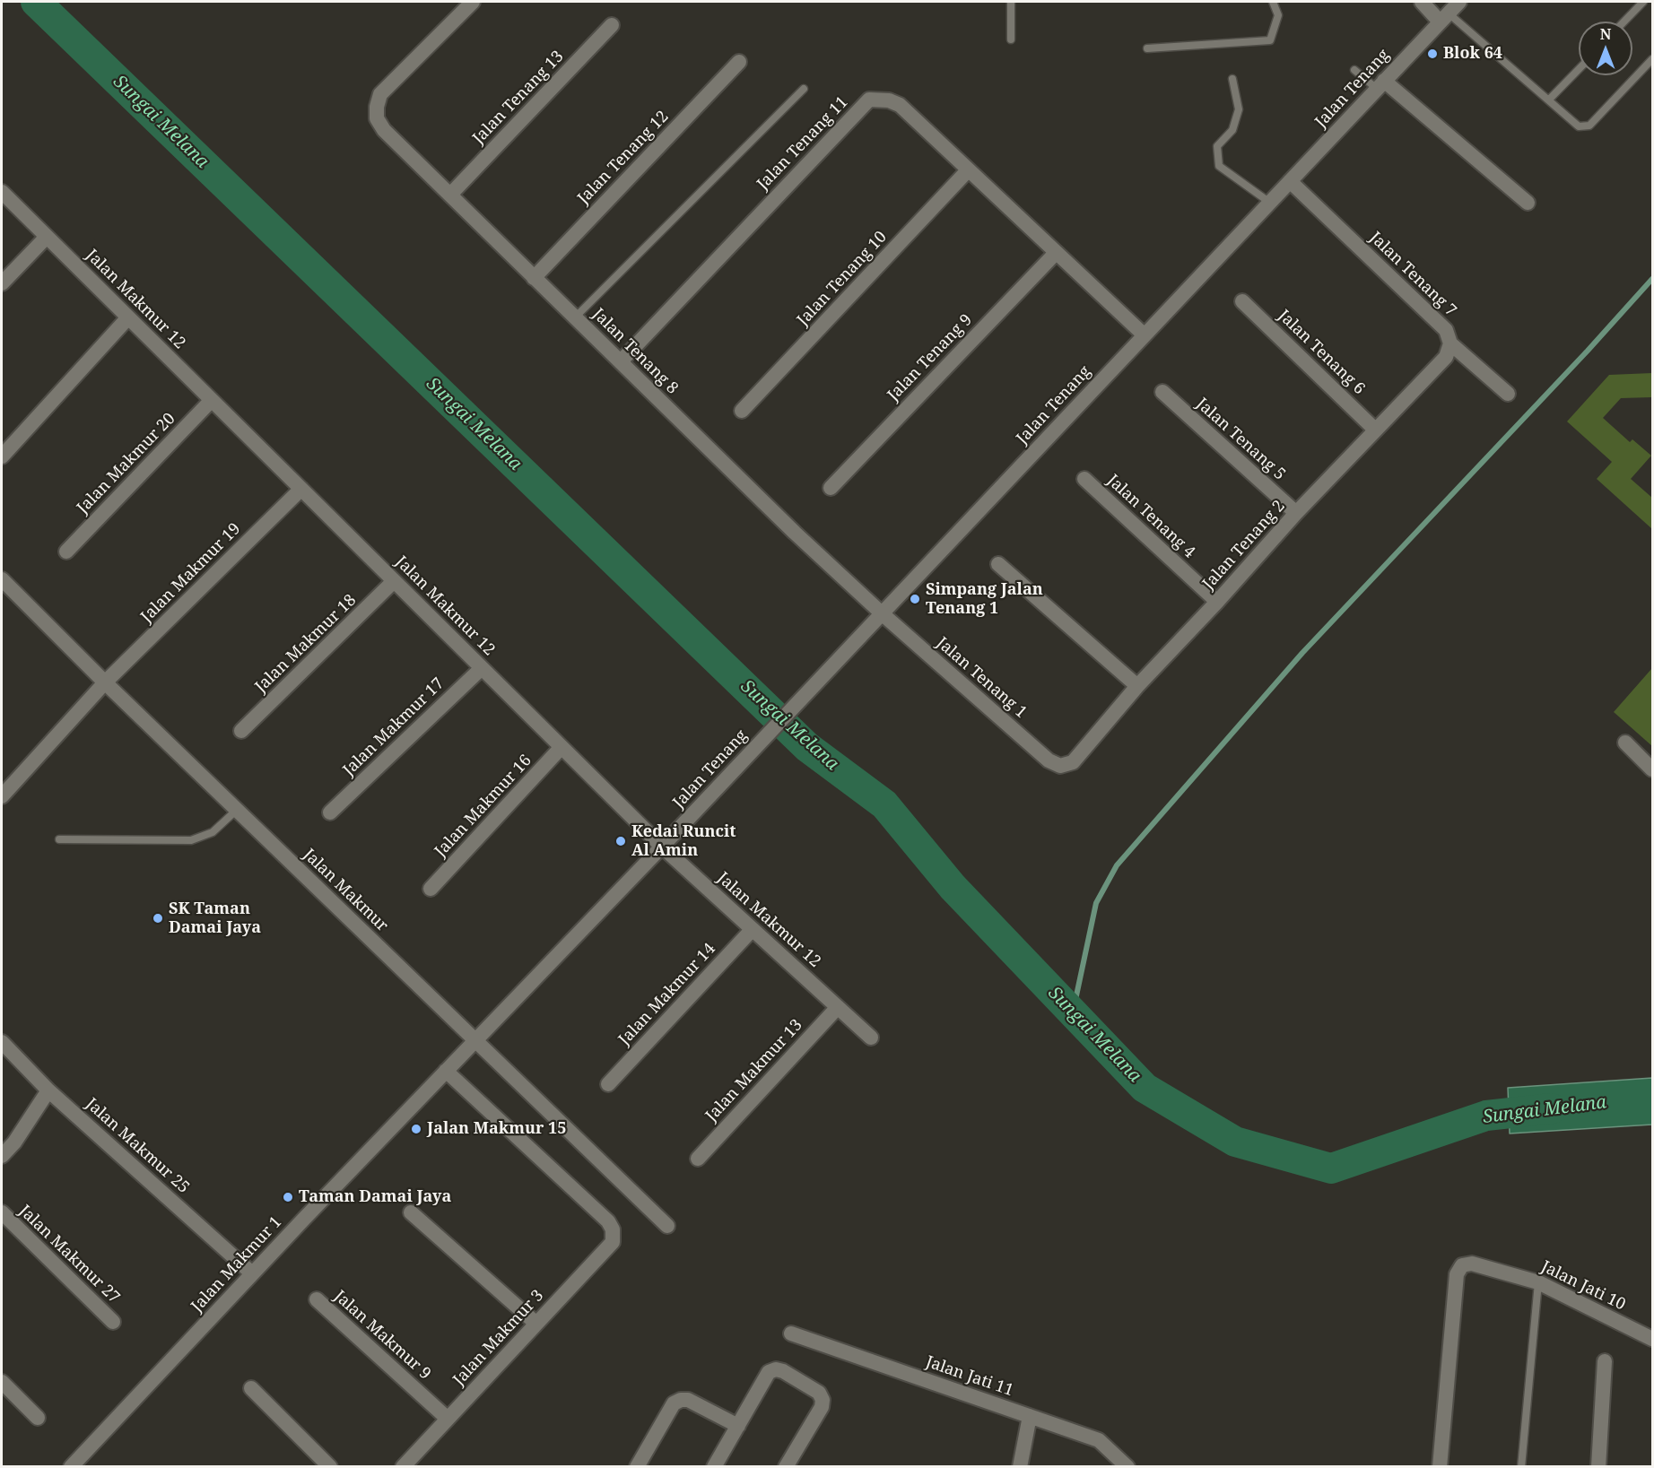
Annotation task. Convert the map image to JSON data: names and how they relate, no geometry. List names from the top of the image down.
{
  "streets": {
    "street": [
      "Jalan Tenang",
      "Jalan Tenang 13",
      "Jalan Tenang 11",
      "Jalan Tenang 12",
      "Jalan Tenang 7",
      "Jalan Tenang 10",
      "Jalan Makmur 12",
      "Jalan Tenang 8",
      "Jalan Tenang 6",
      "Jalan Tenang 9",
      "Jalan Tenang 5",
      "Jalan Makmur 20",
      "Jalan Tenang 4",
      "Jalan Tenang 2",
      "Jalan Makmur 19",
      "Jalan Makmur 18",
      "Jalan Tenang 1",
      "Jalan Makmur 17",
      "Jalan Makmur 16",
      "Jalan Makmur",
      "Jalan Makmur 14",
      "Jalan Makmur 13",
      "Jalan Makmur 25",
      "Jalan Makmur 27",
      "Jalan Makmur 1",
      "Jalan Jati 10",
      "Jalan Makmur 9",
      "Jalan Makmur 3",
      "Jalan Jati 11"
    ]
  },
  "crossings": [
    ["Jalan Tenang", "Jalan Tenang 11"],
    ["Jalan Tenang", "Jalan Tenang 7"],
    ["Jalan Tenang", "Jalan Makmur 12"],
    ["Jalan Tenang", "Jalan Tenang 8"],
    ["Jalan Tenang", "Jalan Tenang 1"],
    ["Jalan Tenang 13", "Jalan Tenang 8"],
    ["Jalan Tenang 11", "Jalan Tenang 10"],
    ["Jalan Tenang 11", "Jalan Tenang 8"],
    ["Jalan Tenang 11", "Jalan Tenang 9"],
    ["Jalan Tenang 12", "Jalan Tenang 8"],
    ["Jalan Tenang 7", "Jalan Tenang 2"],
    ["Jalan Makmur 12", "Jalan Makmur 20"],
    ["Jalan Makmur 12", "Jalan Makmur 19"],
    ["Jalan Makmur 12", "Jalan Makmur 18"],
    ["Jalan Makmur 12", "Jalan Makmur 17"],
    ["Jalan Makmur 12", "Jalan Makmur 16"],
    ["Jalan Makmur 12", "Jalan Makmur 14"],
    ["Jalan Makmur 12", "Jalan Makmur 13"],
    ["Jalan Tenang 8", "Jalan Tenang 1"],
    ["Jalan Tenang 6", "Jalan Tenang 2"],
    ["Jalan Tenang 5", "Jalan Tenang 2"],
    ["Jalan Tenang 4", "Jalan Tenang 2"],
    ["Jalan Tenang 2", "Jalan Tenang 1"],
    ["Jalan Makmur 19", "Jalan Makmur"],
    ["Jalan Makmur", "Jalan Makmur 1"],
    ["Jalan Makmur 25", "Jalan Makmur 1"],
    ["Jalan Makmur 1", "Jalan Makmur 3"],
    ["Jalan Makmur 9", "Jalan Makmur 3"]
  ],
  "water": ["Sungai Melana"],
  "places": [
    "Blok 64",
    "Simpang Jalan Tenang 1",
    "Kedai Runcit Al Amin",
    "SK Taman Damai Jaya",
    "Jalan Makmur 15",
    "Taman Damai Jaya"
  ],
  "north": "top"
}
